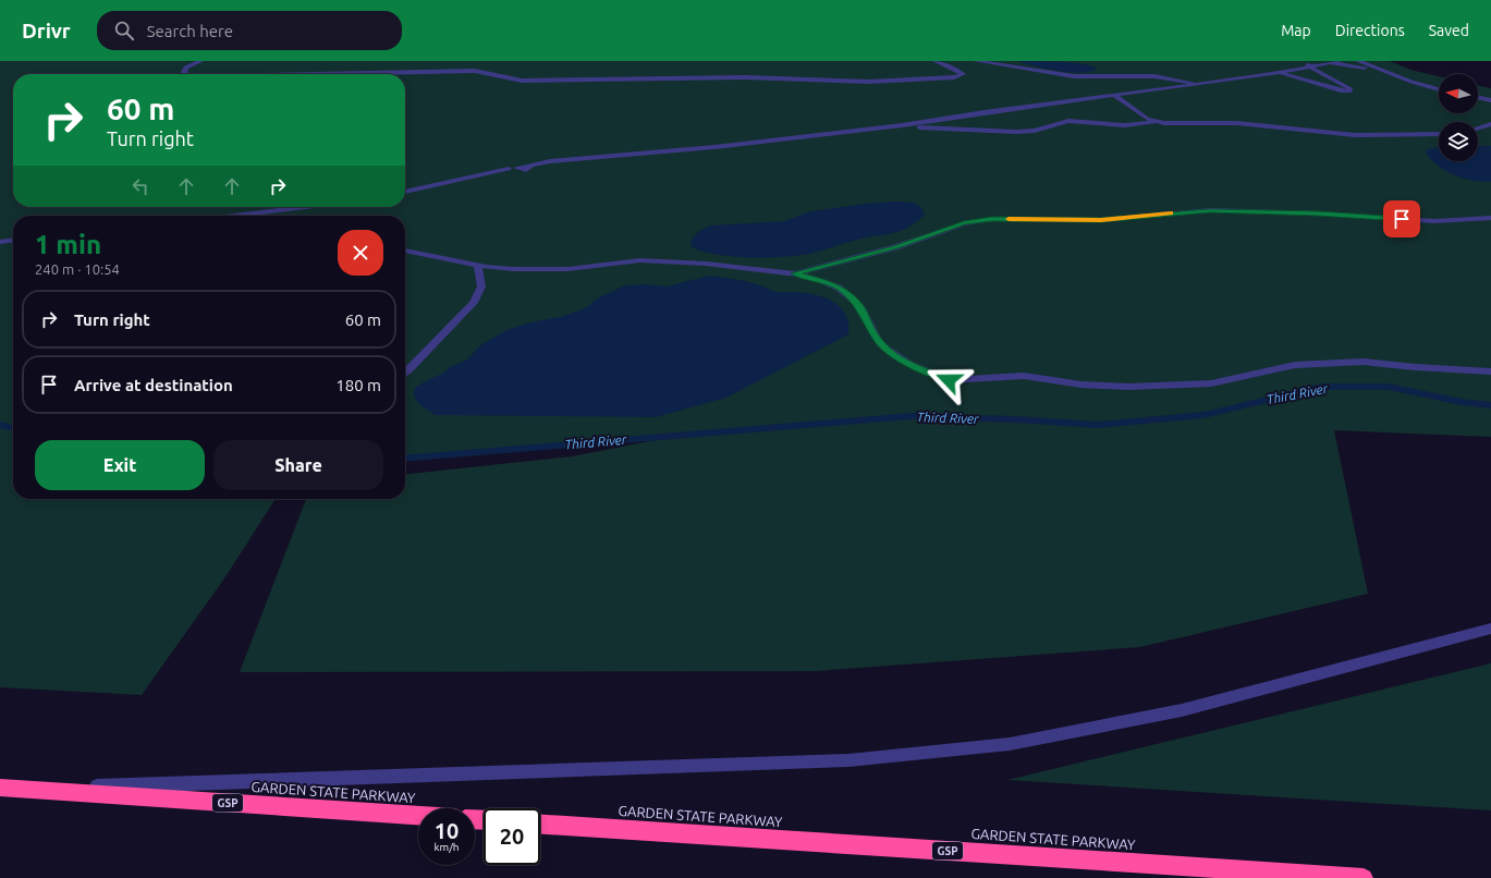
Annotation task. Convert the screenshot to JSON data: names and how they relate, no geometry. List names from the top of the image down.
{
  "streets": {
    "highway": ["GARDEN STATE PARKWAY", "GSP"]
  },
  "water": ["Third River"],
  "north": "left",
  "page": {
    "header": "Drivr",
    "search": "Search here",
    "nav": ["Map", "Directions", "Saved"],
    "turn": ["60 m", "Turn right"],
    "heading": ["1 min", "240 m · 10:54"],
    "list": [
      {
        "name": "Turn right",
        "value": "60 m"
      },
      {
        "name": "Arrive at destination",
        "value": "180 m"
      }
    ],
    "buttons": ["Exit", "Share"],
    "speed": "10 km/h",
    "limit": "20"
  }
}
